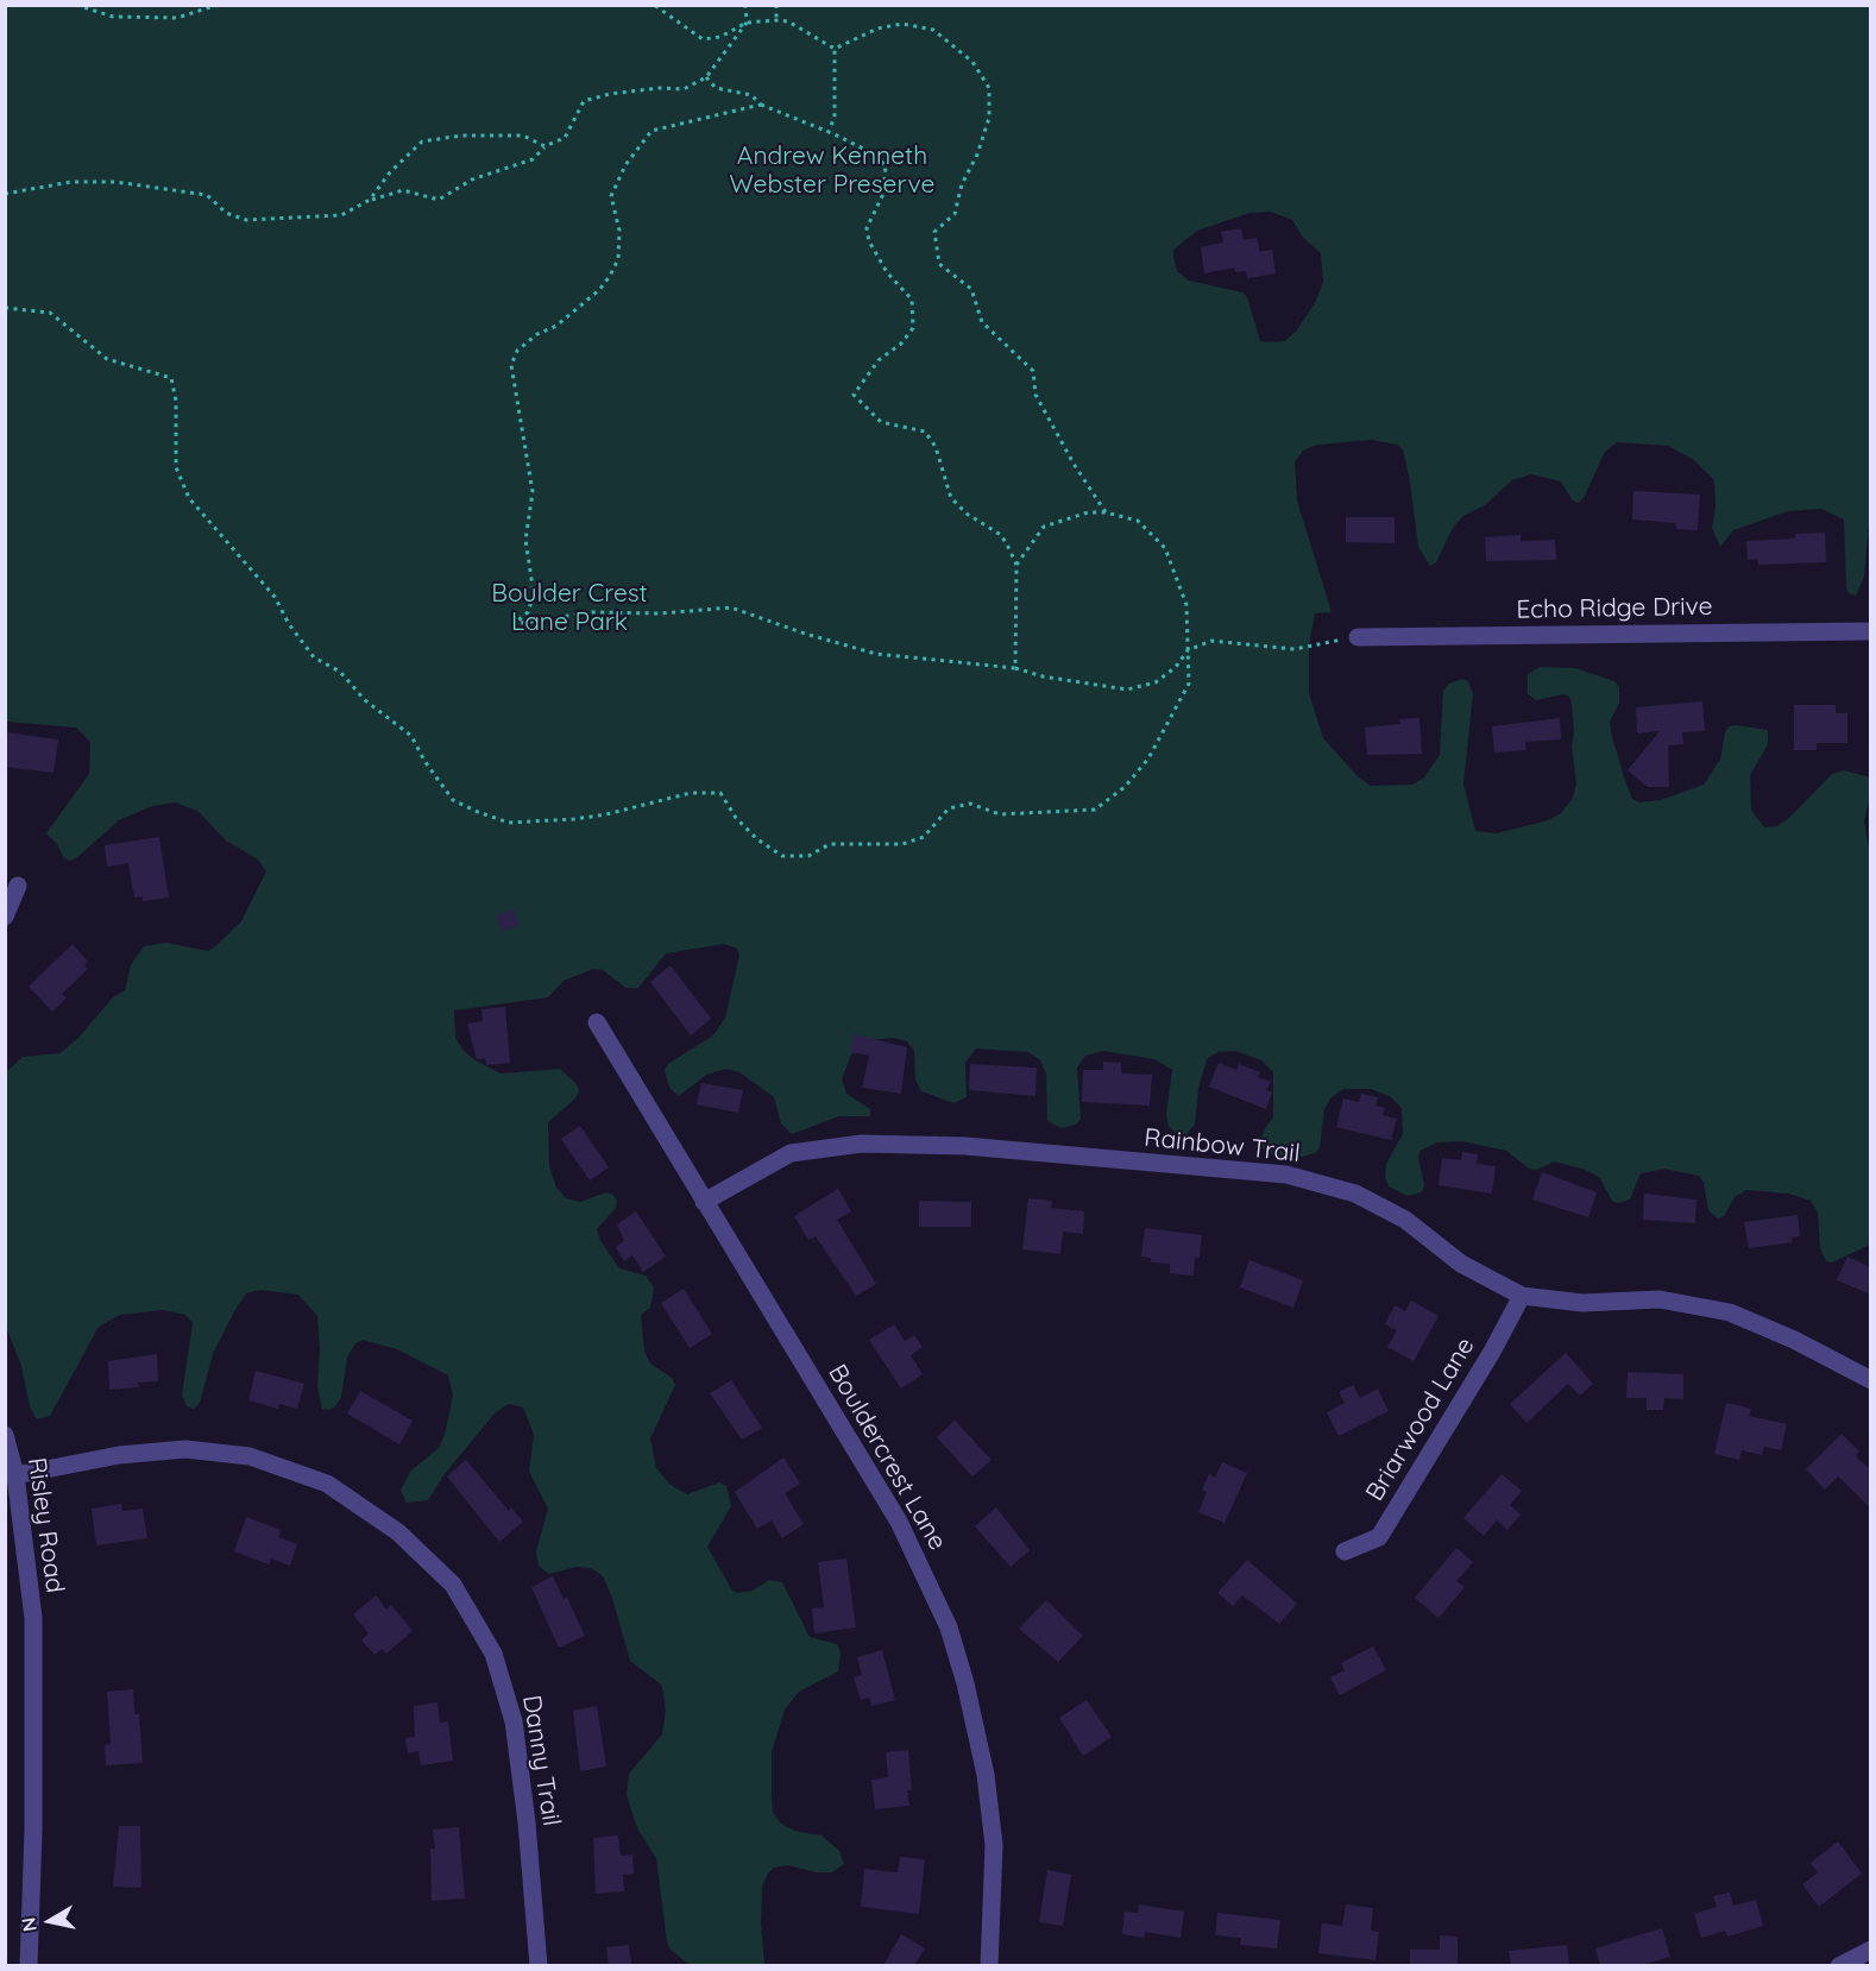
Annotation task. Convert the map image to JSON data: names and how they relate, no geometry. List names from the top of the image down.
{
  "streets": {
    "street": [
      "Echo Ridge Drive",
      "Rainbow Trail",
      "Briarwood Lane",
      "Bouldercrest Lane",
      "Risley Road",
      "Danny Trail"
    ]
  },
  "crossings": [
    ["Rainbow Trail", "Briarwood Lane"],
    ["Rainbow Trail", "Bouldercrest Lane"],
    ["Risley Road", "Danny Trail"]
  ],
  "parks": ["Andrew Kenneth Webster Preserve", "Boulder Crest Lane Park"],
  "north": "left"
}
